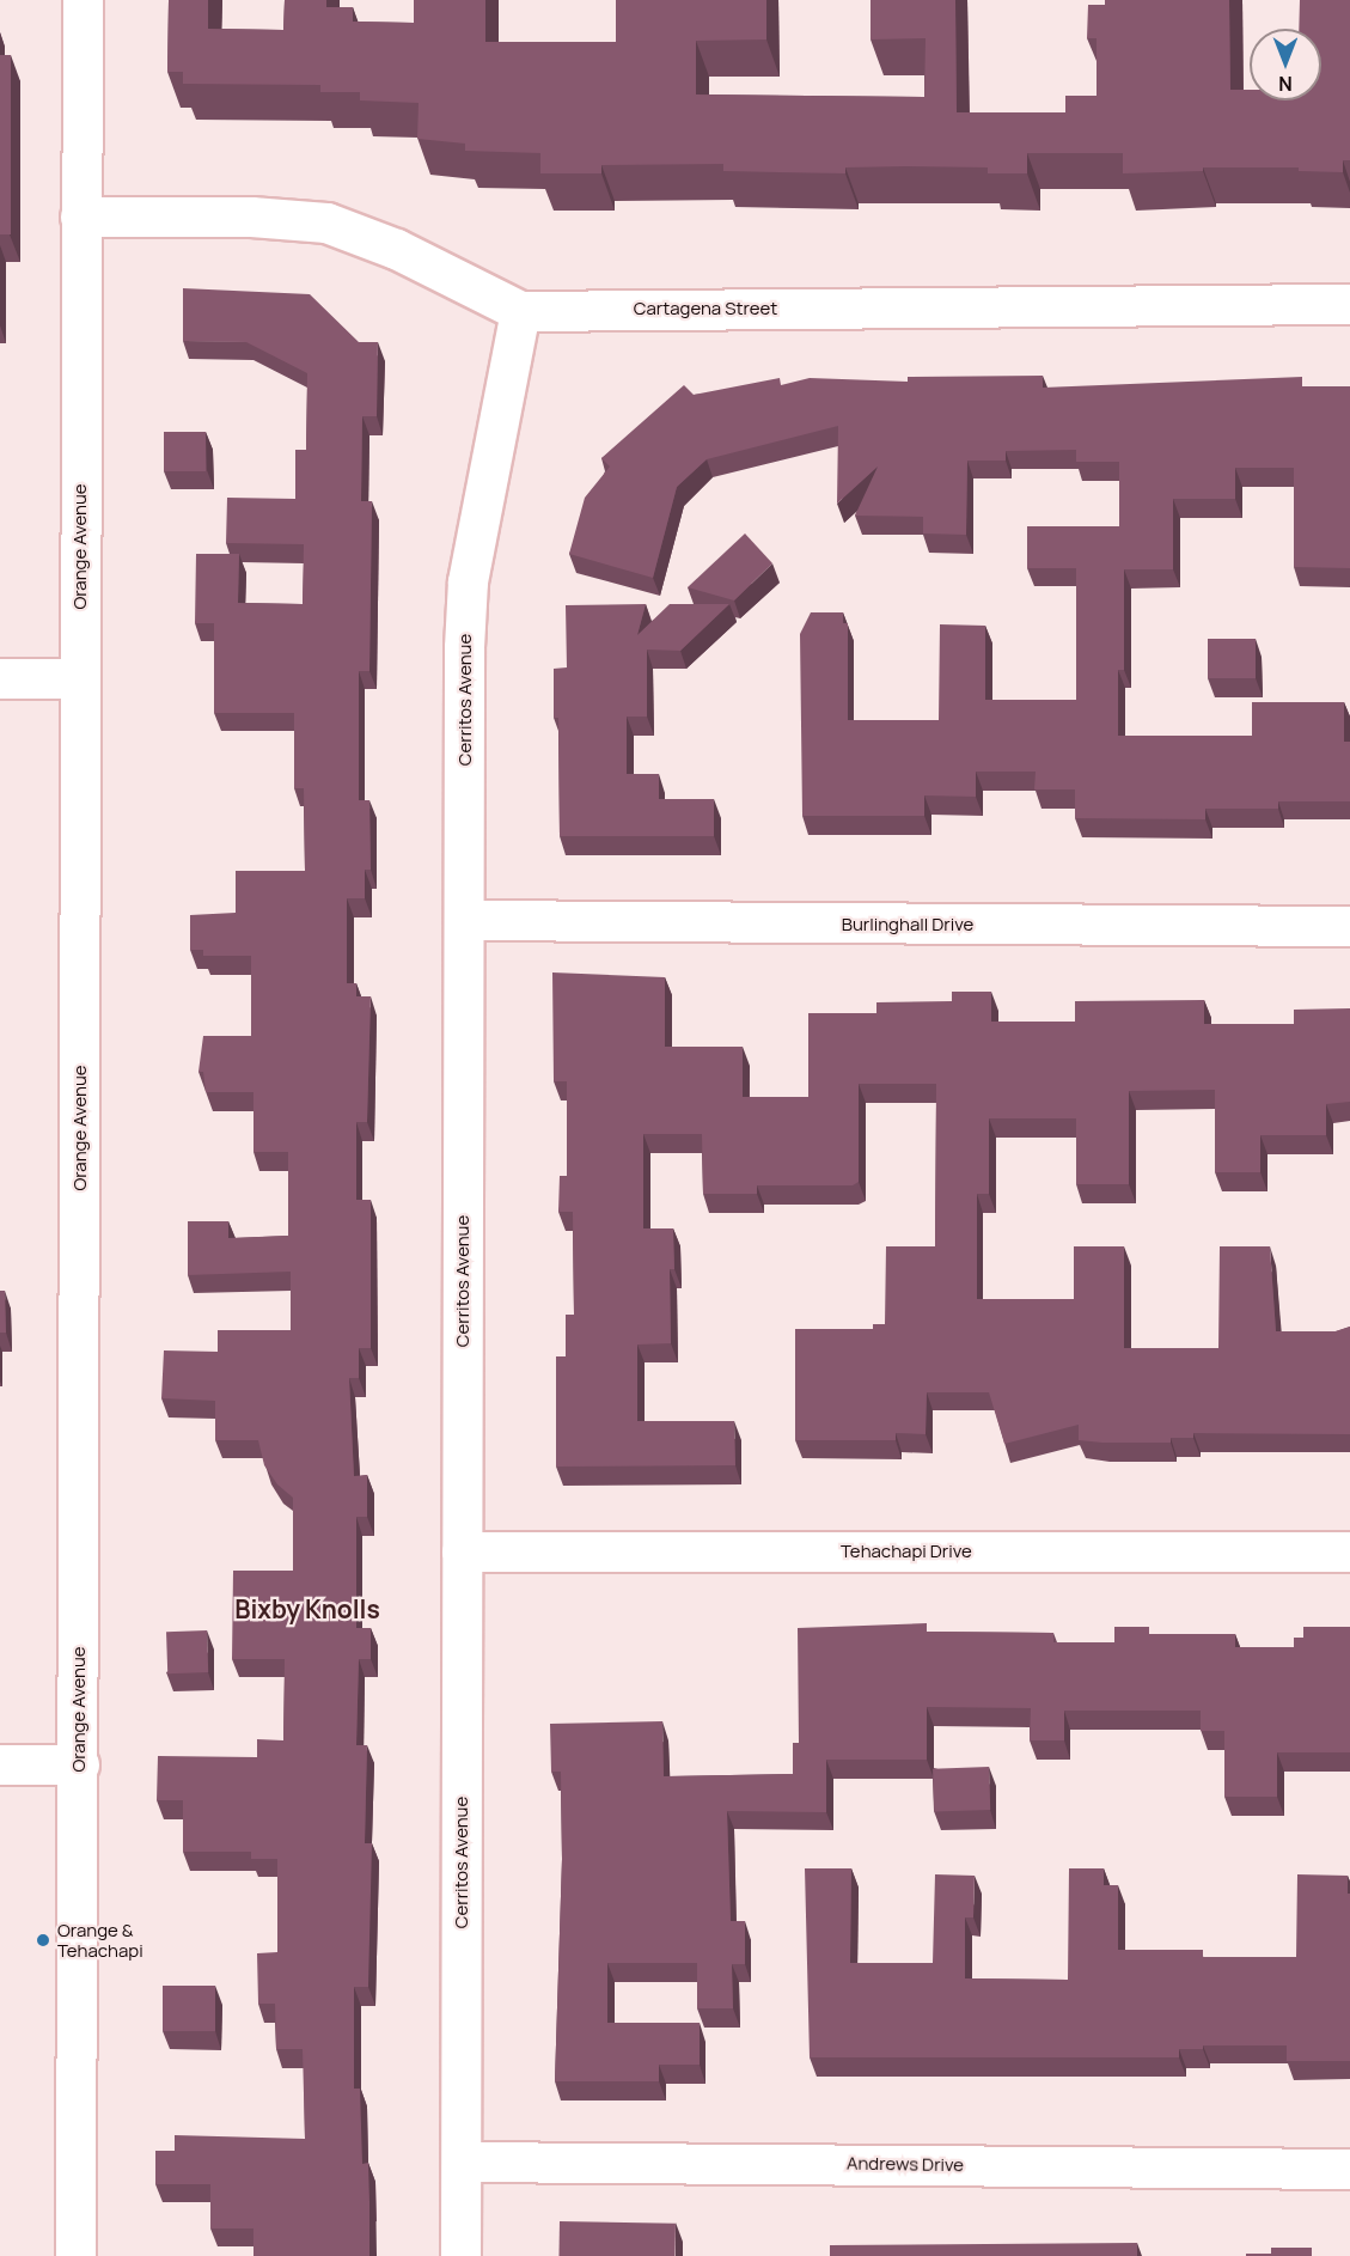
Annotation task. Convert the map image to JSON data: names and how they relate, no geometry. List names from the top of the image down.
{
  "streets": {
    "street": [
      "Cartagena Street",
      "Orange Avenue",
      "Cerritos Avenue",
      "Burlinghall Drive",
      "Tehachapi Drive",
      "Andrews Drive"
    ]
  },
  "crossings": [
    ["Cartagena Street", "Orange Avenue"],
    ["Cartagena Street", "Cerritos Avenue"],
    ["Cerritos Avenue", "Burlinghall Drive"],
    ["Cerritos Avenue", "Tehachapi Drive"],
    ["Cerritos Avenue", "Andrews Drive"]
  ],
  "districts": ["Bixby Knolls"],
  "places": ["Orange & Tehachapi"],
  "north": "bottom"
}
